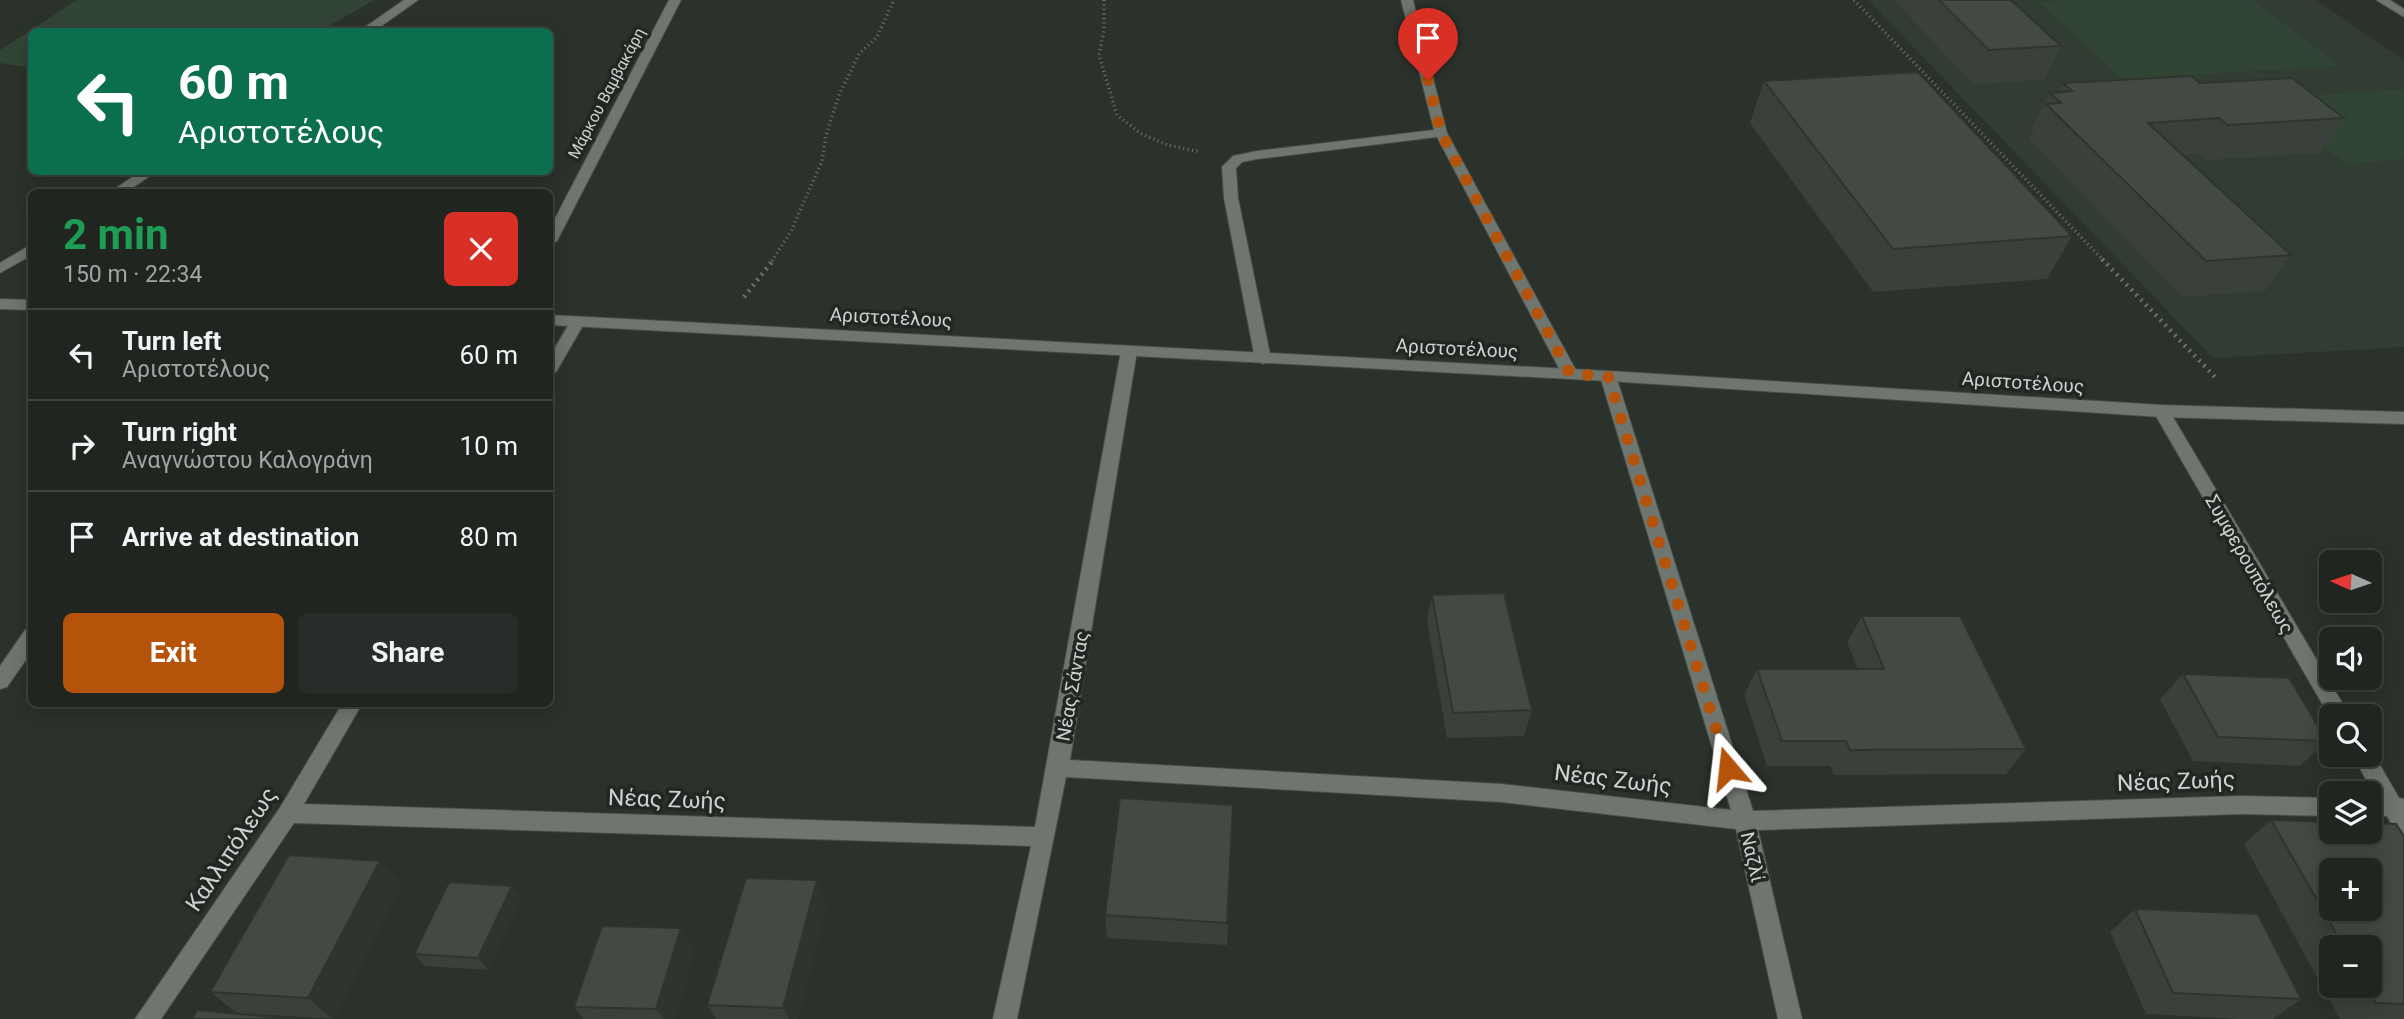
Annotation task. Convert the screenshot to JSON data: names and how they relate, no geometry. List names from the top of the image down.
{
  "streets": {
    "street": [
      "Μάρκου Βαμβακάρη",
      "Αριστοτέλους",
      "Συμφερουπόλεως",
      "Νέας Σάντας",
      "Νέας Ζωής",
      "Καλλιπόλεως",
      "Ναζλί"
    ]
  },
  "crossings": [
    ["Αριστοτέλους", "Συμφερουπόλεως"],
    ["Αριστοτέλους", "Νέας Σάντας"],
    ["Αριστοτέλους", "Ναζλί"],
    ["Νέας Σάντας", "Νέας Ζωής"],
    ["Νέας Ζωής", "Καλλιπόλεως"],
    ["Νέας Ζωής", "Ναζλί"]
  ],
  "north": "left",
  "page": {
    "turn": ["60 m", "Αριστοτέλους"],
    "heading": ["2 min", "150 m · 22:34"],
    "list": [
      {
        "name": "Turn left",
        "note": "Αριστοτέλους",
        "value": "60 m"
      },
      {
        "name": "Turn right",
        "note": "Αναγνώστου Καλογράνη",
        "value": "10 m"
      },
      {
        "name": "Arrive at destination",
        "value": "80 m"
      }
    ],
    "map_buttons": ["+", "−"],
    "buttons": ["Exit", "Share"]
  }
}
